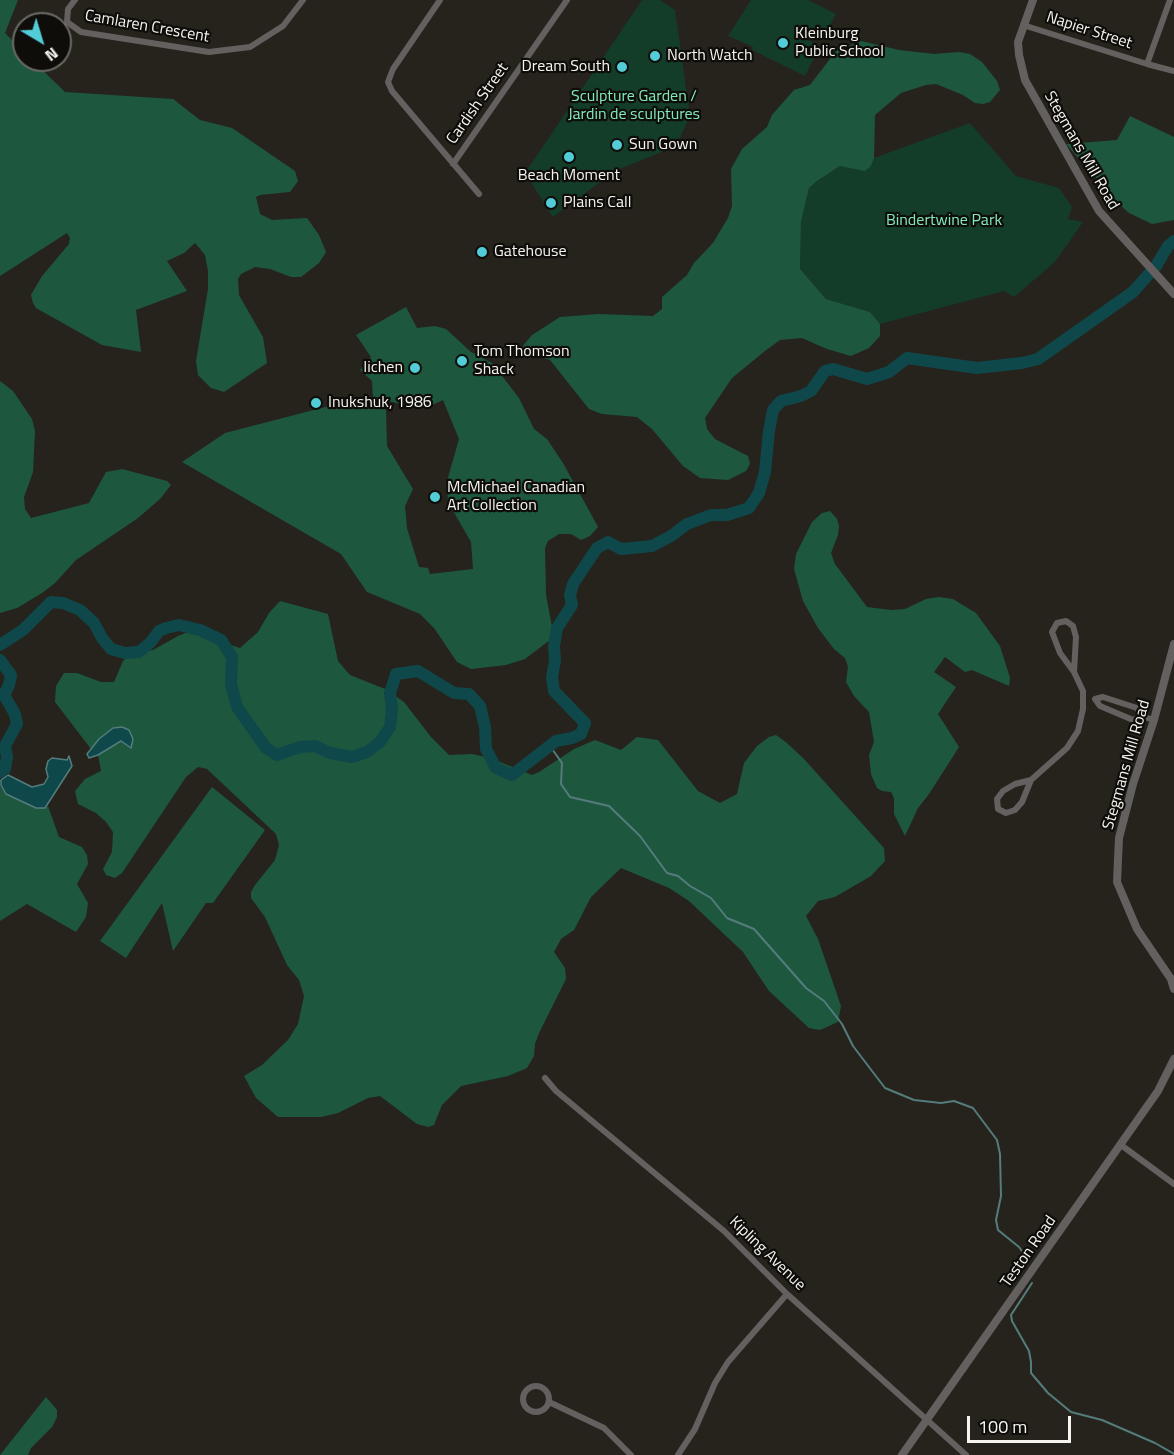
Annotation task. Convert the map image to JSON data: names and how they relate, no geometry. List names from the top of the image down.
{
  "streets": {
    "street": [
      "Camlaren Crescent",
      "Napier Street",
      "Cardish Street",
      "Stegmans Mill Road",
      "Teston Road",
      "Kipling Avenue"
    ]
  },
  "crossings": [
    ["Napier Street", "Stegmans Mill Road"],
    ["Teston Road", "Kipling Avenue"]
  ],
  "parks": ["Sculpture Garden / Jardin de sculptures", "Bindertwine Park"],
  "places": [
    "Kleinburg Public School",
    "North Watch",
    "Dream South",
    "Sun Gown",
    "Beach Moment",
    "Plains Call",
    "Gatehouse",
    "Tom Thomson Shack",
    "Iichen",
    "Inukshuk, 1986",
    "McMichael Canadian Art Collection"
  ],
  "scale_bar": "100 m",
  "north": "bottom right"
}
